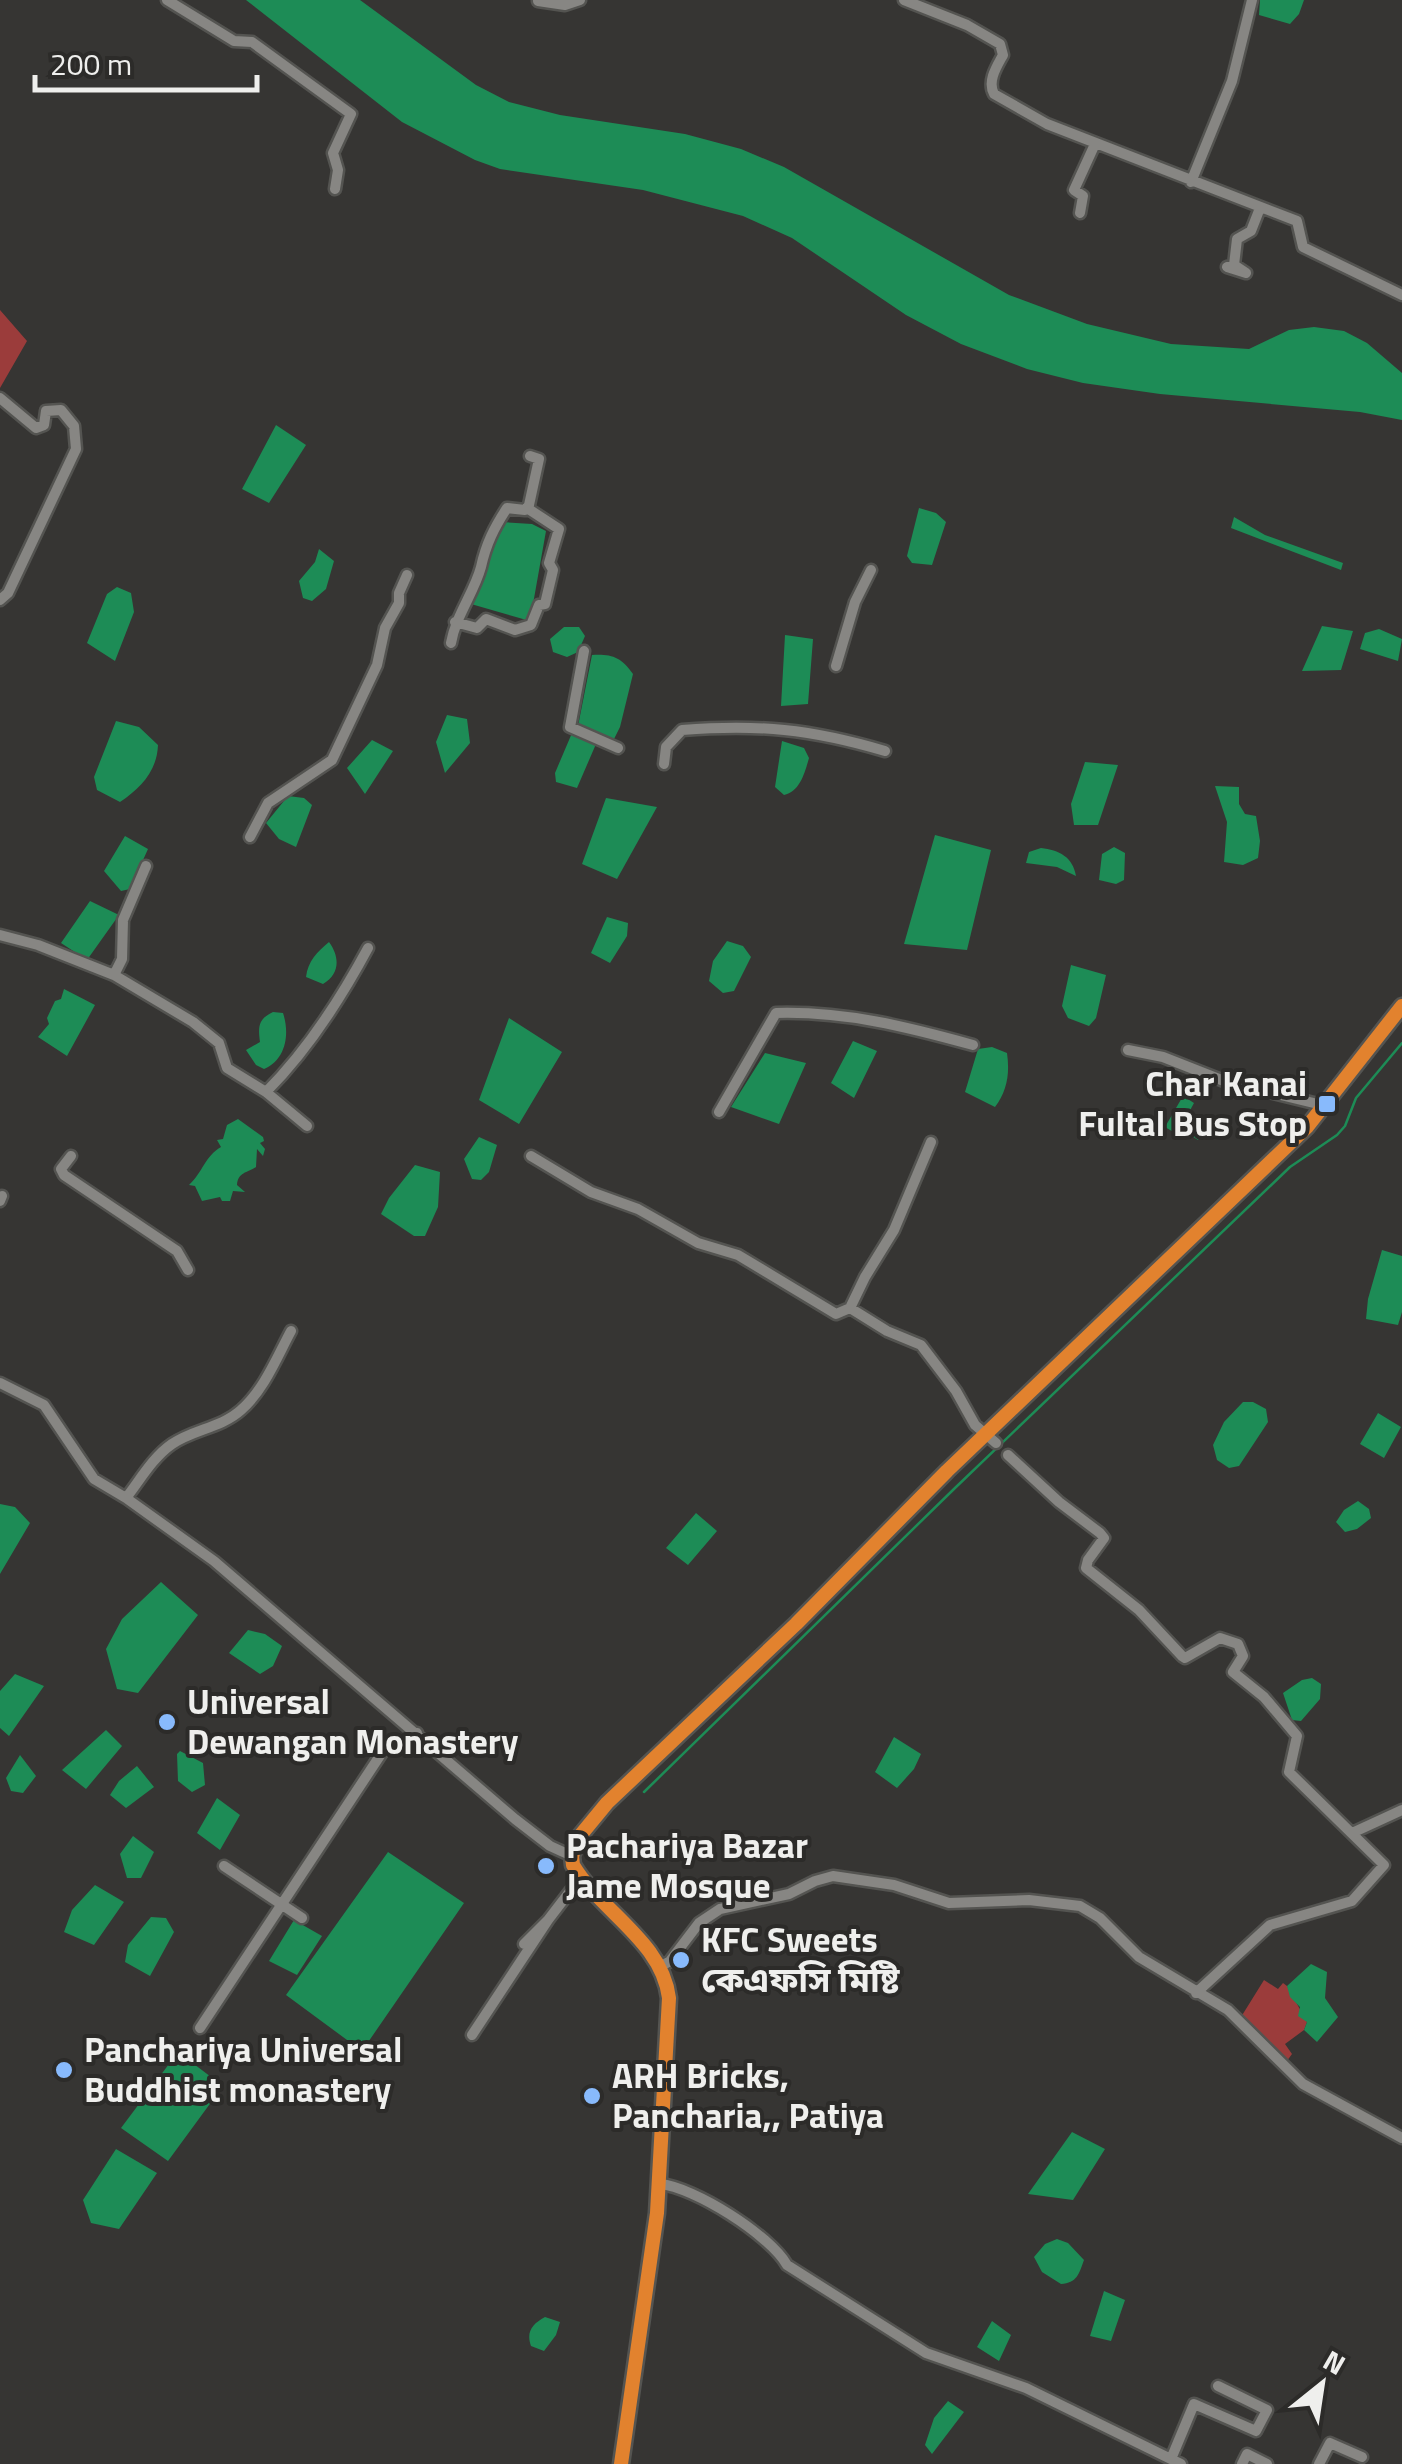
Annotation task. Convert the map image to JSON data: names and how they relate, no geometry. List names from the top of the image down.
{
  "places": {
    "transit": ["Char Kanai Fultal Bus Stop"],
    "other": [
      "Universal Dewangan Monastery",
      "Pachariya Bazar Jame Mosque",
      "KFC Sweets কেএফসি মিষ্টি",
      "Panchariya Universal Buddhist monastery",
      "ARH Bricks, Pancharia,, Patiya"
    ]
  },
  "scale_bar": "200 m",
  "north": "top right"
}
